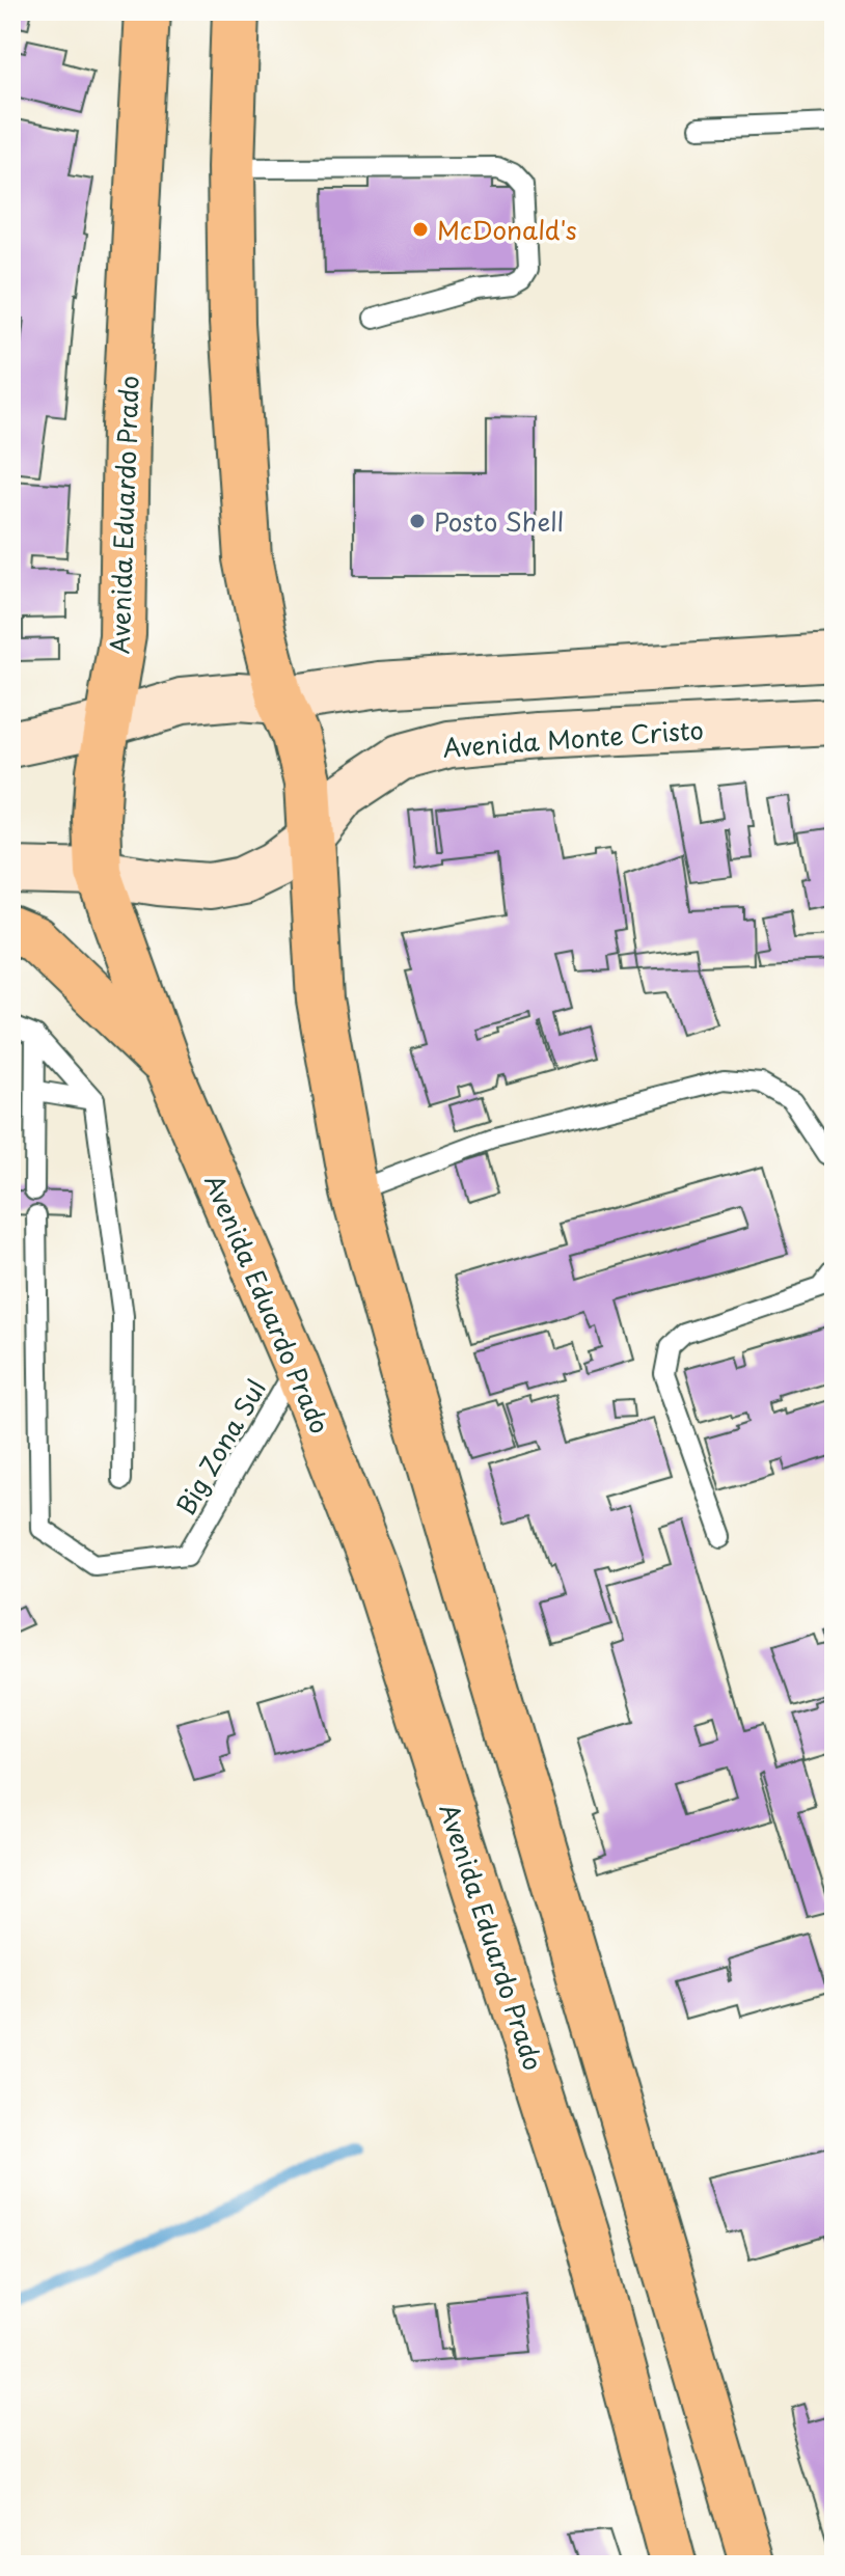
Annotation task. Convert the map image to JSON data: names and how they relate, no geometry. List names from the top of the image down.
{
  "streets": {
    "main road": ["Avenida Eduardo Prado", "Avenida Monte Cristo"],
    "lane": ["Big Zona Sul"]
  },
  "crossings": [
    ["Avenida Eduardo Prado", "Avenida Monte Cristo"],
    ["Avenida Eduardo Prado", "Big Zona Sul"]
  ],
  "places": ["McDonald's", "Posto Shell"]
}
